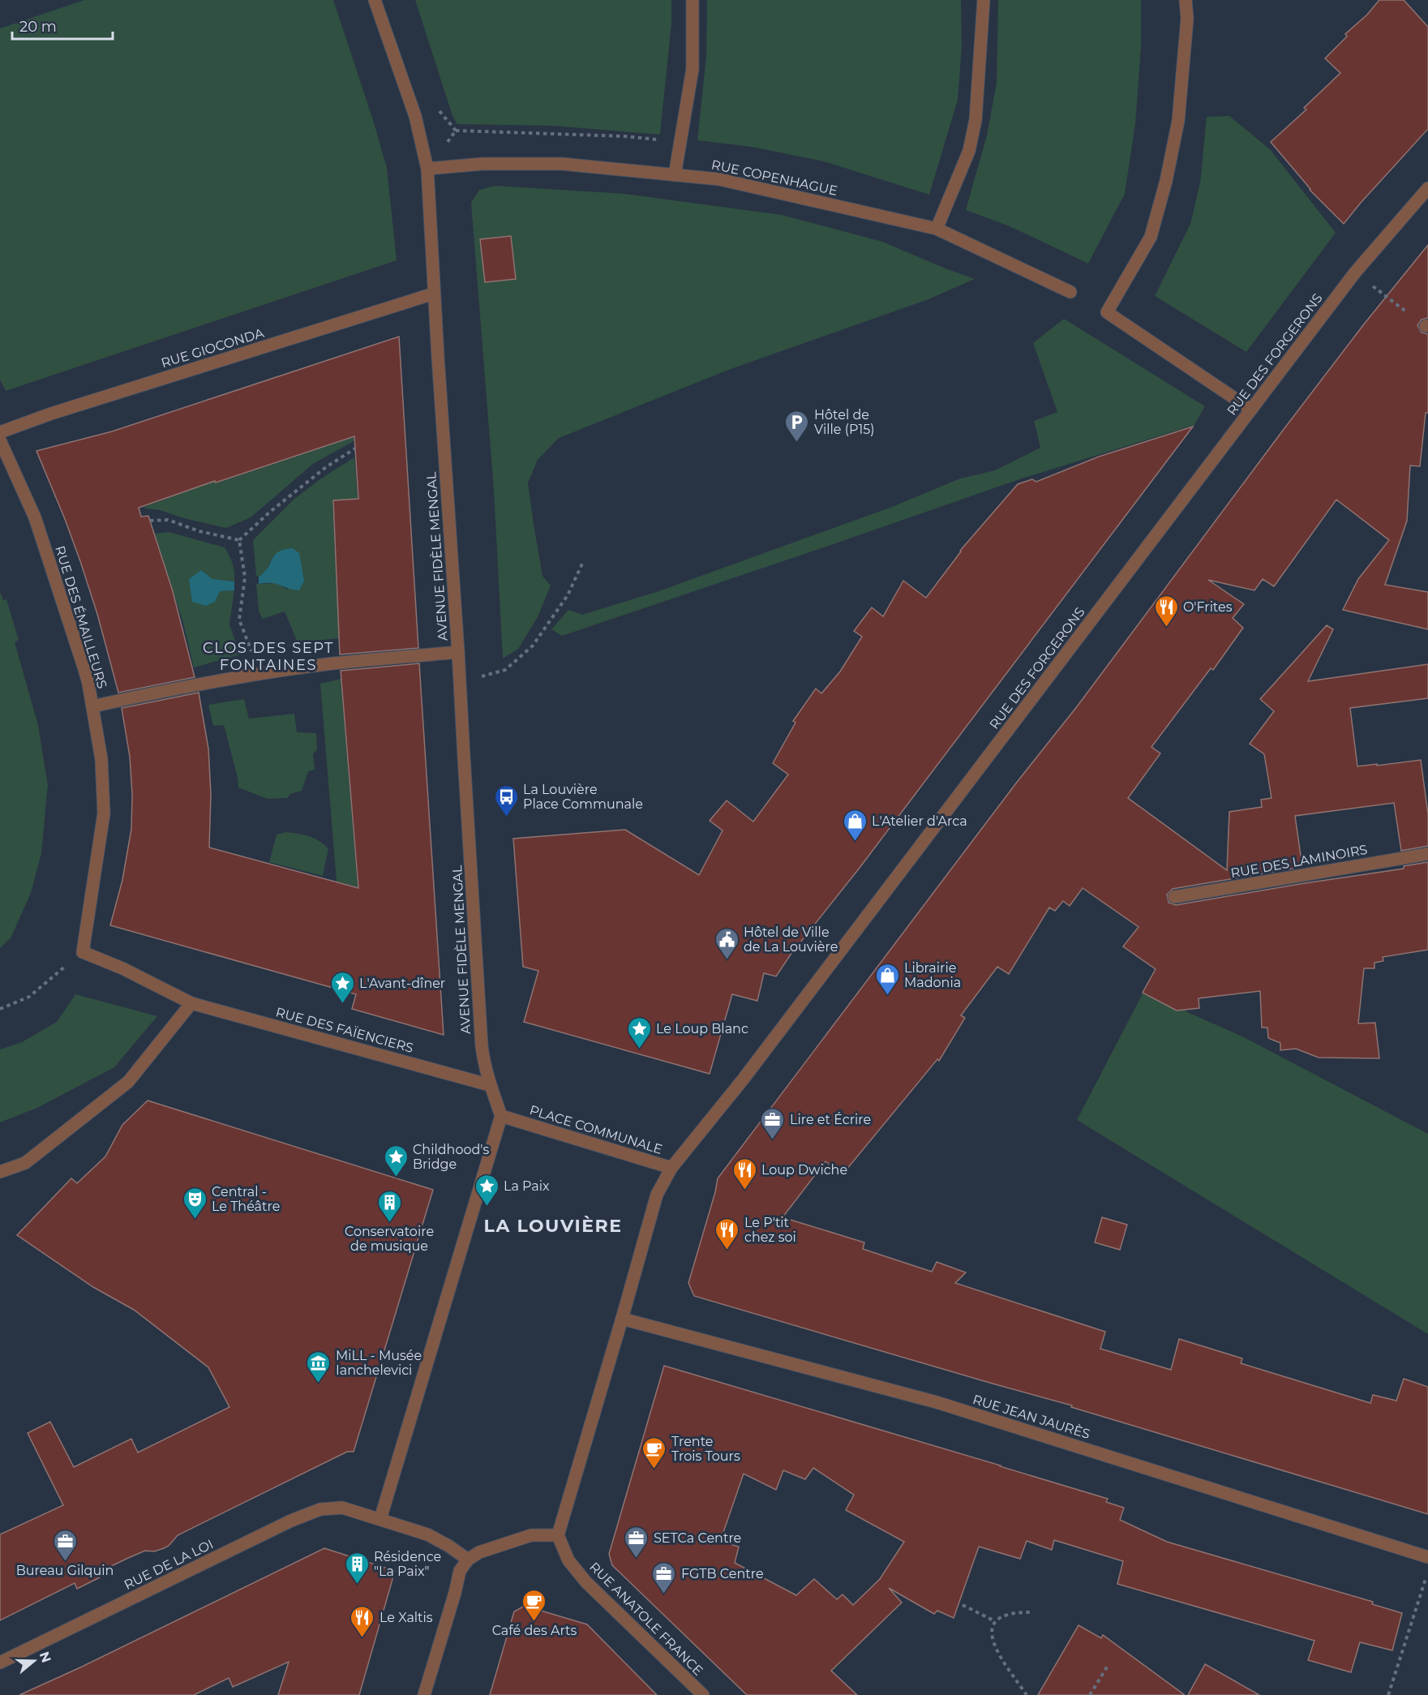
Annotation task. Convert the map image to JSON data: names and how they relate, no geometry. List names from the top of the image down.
{
  "streets": {
    "street": [
      "RUE COPENHAGUE",
      "RUE GIOCONDA",
      "RUE DES FORGERONS",
      "AVENUE FIDÈLE MENGAL",
      "RUE DES ÉMAILLEURS",
      "RUE DES LAMINOIRS",
      "RUE DES FAÏENCIERS",
      "PLACE COMMUNALE",
      "RUE JEAN JAURÈS",
      "RUE DE LA LOI",
      "RUE ANATOLE FRANCE"
    ]
  },
  "crossings": [
    ["RUE COPENHAGUE", "AVENUE FIDÈLE MENGAL"],
    ["RUE GIOCONDA", "AVENUE FIDÈLE MENGAL"],
    ["RUE DES FORGERONS", "PLACE COMMUNALE"],
    ["AVENUE FIDÈLE MENGAL", "RUE DES FAÏENCIERS"],
    ["AVENUE FIDÈLE MENGAL", "PLACE COMMUNALE"],
    ["PLACE COMMUNALE", "RUE JEAN JAURÈS"],
    ["PLACE COMMUNALE", "RUE ANATOLE FRANCE"]
  ],
  "districts": ["CLOS DES SEPT FONTAINES", "LA LOUVIÈRE"],
  "places": {
    "parking": ["Hôtel de Ville (P15)"],
    "restaurant": [
      "O'Frites",
      "Loup Dwiche",
      "Le P'tit chez soi",
      "Le Xaltis"
    ],
    "bus stop": ["La Louvière Place Communale"],
    "shop": ["L'Atelier d'Arca", "Librairie Madonia"],
    "public building": ["Hôtel de Ville de La Louvière"],
    "place": [
      "L'Avant-dîner",
      "Le Loup Blanc",
      "Childhood's Bridge",
      "La Paix"
    ],
    "office": [
      "Lire et Écrire",
      "SETCa Centre",
      "Bureau Gilquin",
      "FGTB Centre"
    ],
    "theatre": ["Central - Le Théâtre"],
    "building": ["Conservatoire de musique", "Résidence \"La Paix\""],
    "museum": ["MiLL - Musée Ianchelevici"],
    "cafe": ["Trente Trois Tours", "Café des Arts"]
  },
  "scale_bar": "20 m",
  "north": "right"
}
